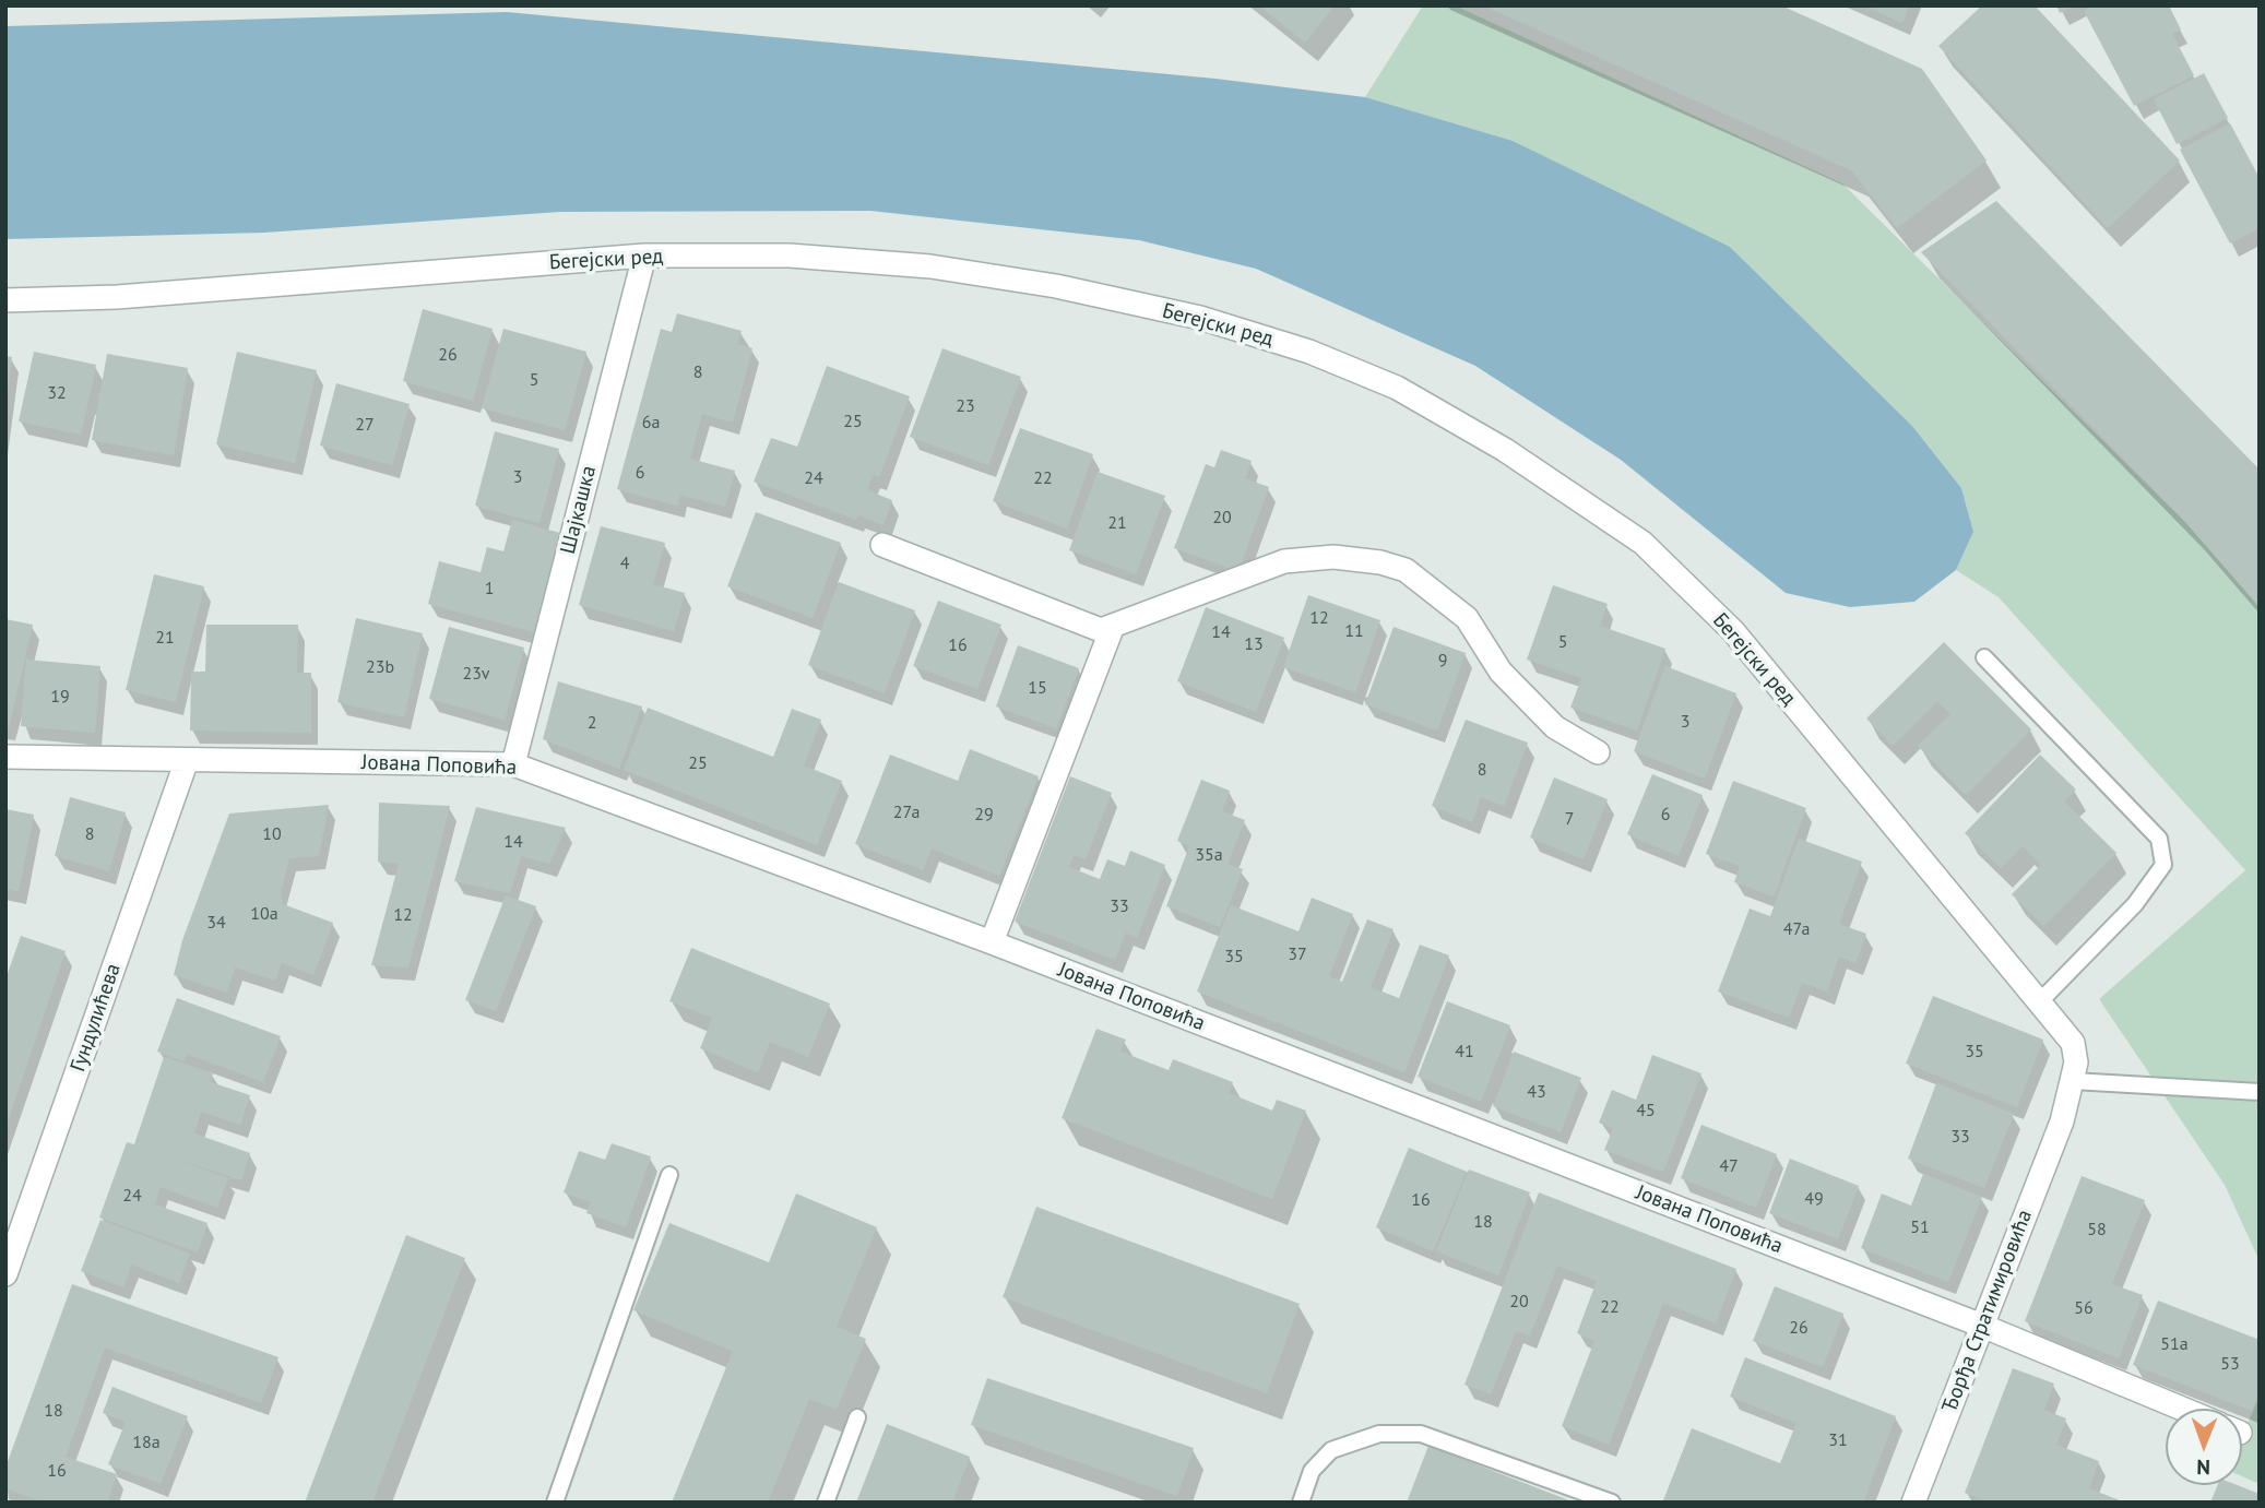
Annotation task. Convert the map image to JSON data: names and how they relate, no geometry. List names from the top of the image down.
{
  "streets": {
    "street": [
      "Бегејски ред",
      "Шајкашка",
      "Јована Поповића",
      "Гундулићева",
      "Ђорђа Стратимировића"
    ]
  },
  "crossings": [
    ["Бегејски ред", "Шајкашка"],
    ["Бегејски ред", "Ђорђа Стратимировића"],
    ["Шајкашка", "Јована Поповића"],
    ["Јована Поповића", "Гундулићева"],
    ["Јована Поповића", "Ђорђа Стратимировића"]
  ],
  "house_numbers": [
    "26",
    "8",
    "5",
    "32",
    "23",
    "25",
    "6a",
    "27",
    "6",
    "3",
    "24",
    "22",
    "20",
    "21",
    "4",
    "1",
    "12",
    "11",
    "14",
    "21",
    "5",
    "13",
    "16",
    "9",
    "23b",
    "23v",
    "15",
    "19",
    "3",
    "2",
    "25",
    "8",
    "27a",
    "29",
    "6",
    "7",
    "8",
    "10",
    "14",
    "35a",
    "33",
    "10a",
    "12",
    "34",
    "47a",
    "37",
    "35",
    "41",
    "35",
    "43",
    "45",
    "33",
    "47",
    "24",
    "49",
    "16",
    "18",
    "51",
    "58",
    "20",
    "22",
    "56",
    "26",
    "51a",
    "53",
    "18",
    "31",
    "18a",
    "16"
  ],
  "north": "bottom"
}
